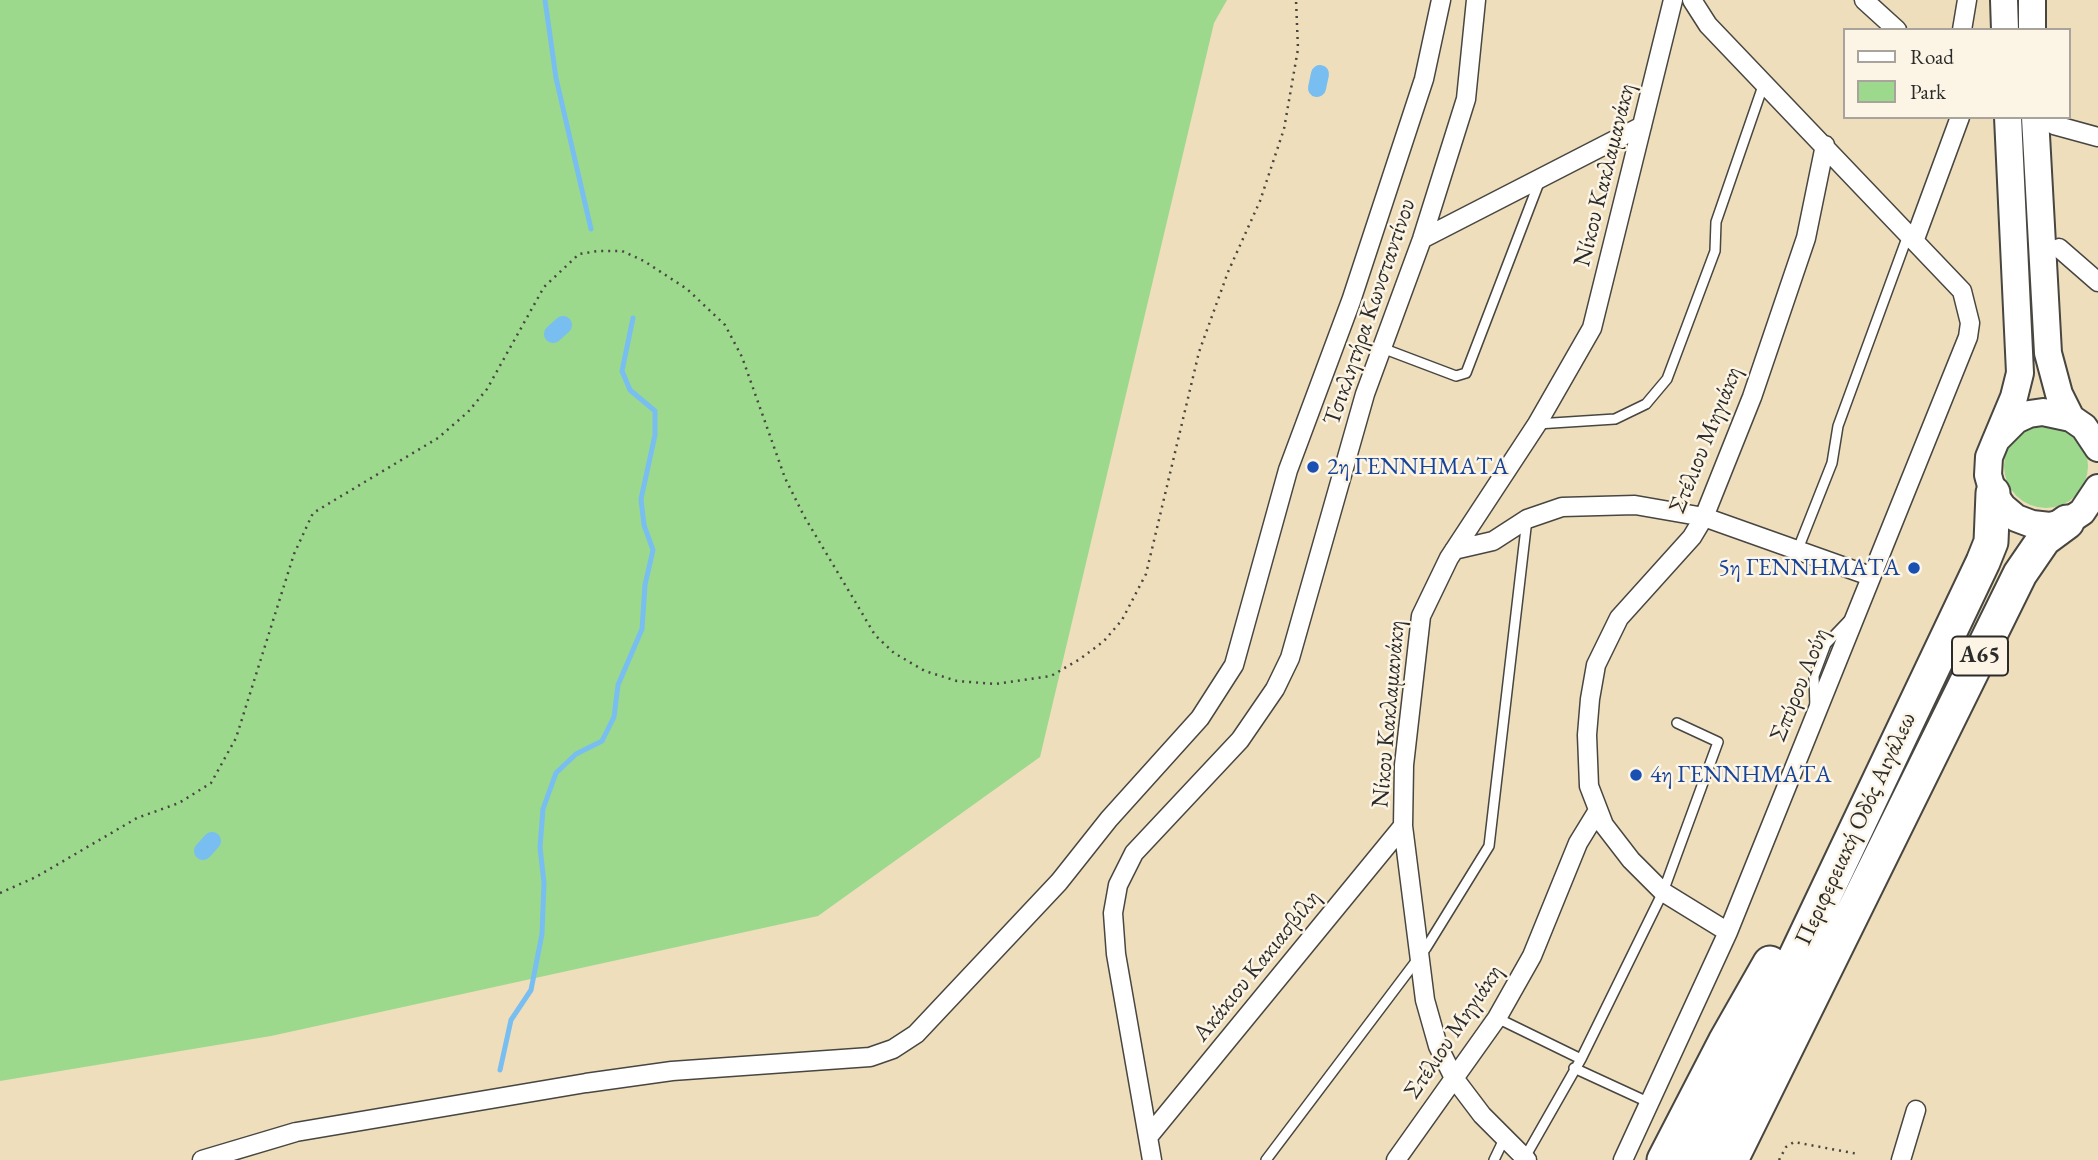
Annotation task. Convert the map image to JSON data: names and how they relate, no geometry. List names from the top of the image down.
{
  "streets": {
    "highway": ["Α65", "Περιφερειακή Οδός Αιγάλεω"],
    "street": [
      "Νίκου Κακλαμανάκη",
      "Τσικλητήρα Κωνσταντίνου",
      "Στέλιου Μηγιάκη",
      "Σπύρου Λούη",
      "Ακάκιου Κακιασβίλη"
    ]
  },
  "crossings": [
    ["Νίκου Κακλαμανάκη", "Στέλιου Μηγιάκη"],
    ["Νίκου Κακλαμανάκη", "Ακάκιου Κακιασβίλη"],
    ["Τσικλητήρα Κωνσταντίνου", "Ακάκιου Κακιασβίλη"],
    ["Στέλιου Μηγιάκη", "Σπύρου Λούη"]
  ],
  "places": ["2η ΓΕΝΝΗΜΑΤΑ", "5η ΓΕΝΝΗΜΑΤΑ", "4η ΓΕΝΝΗΜΑΤΑ"],
  "legend": ["Road", "Park"]
}
